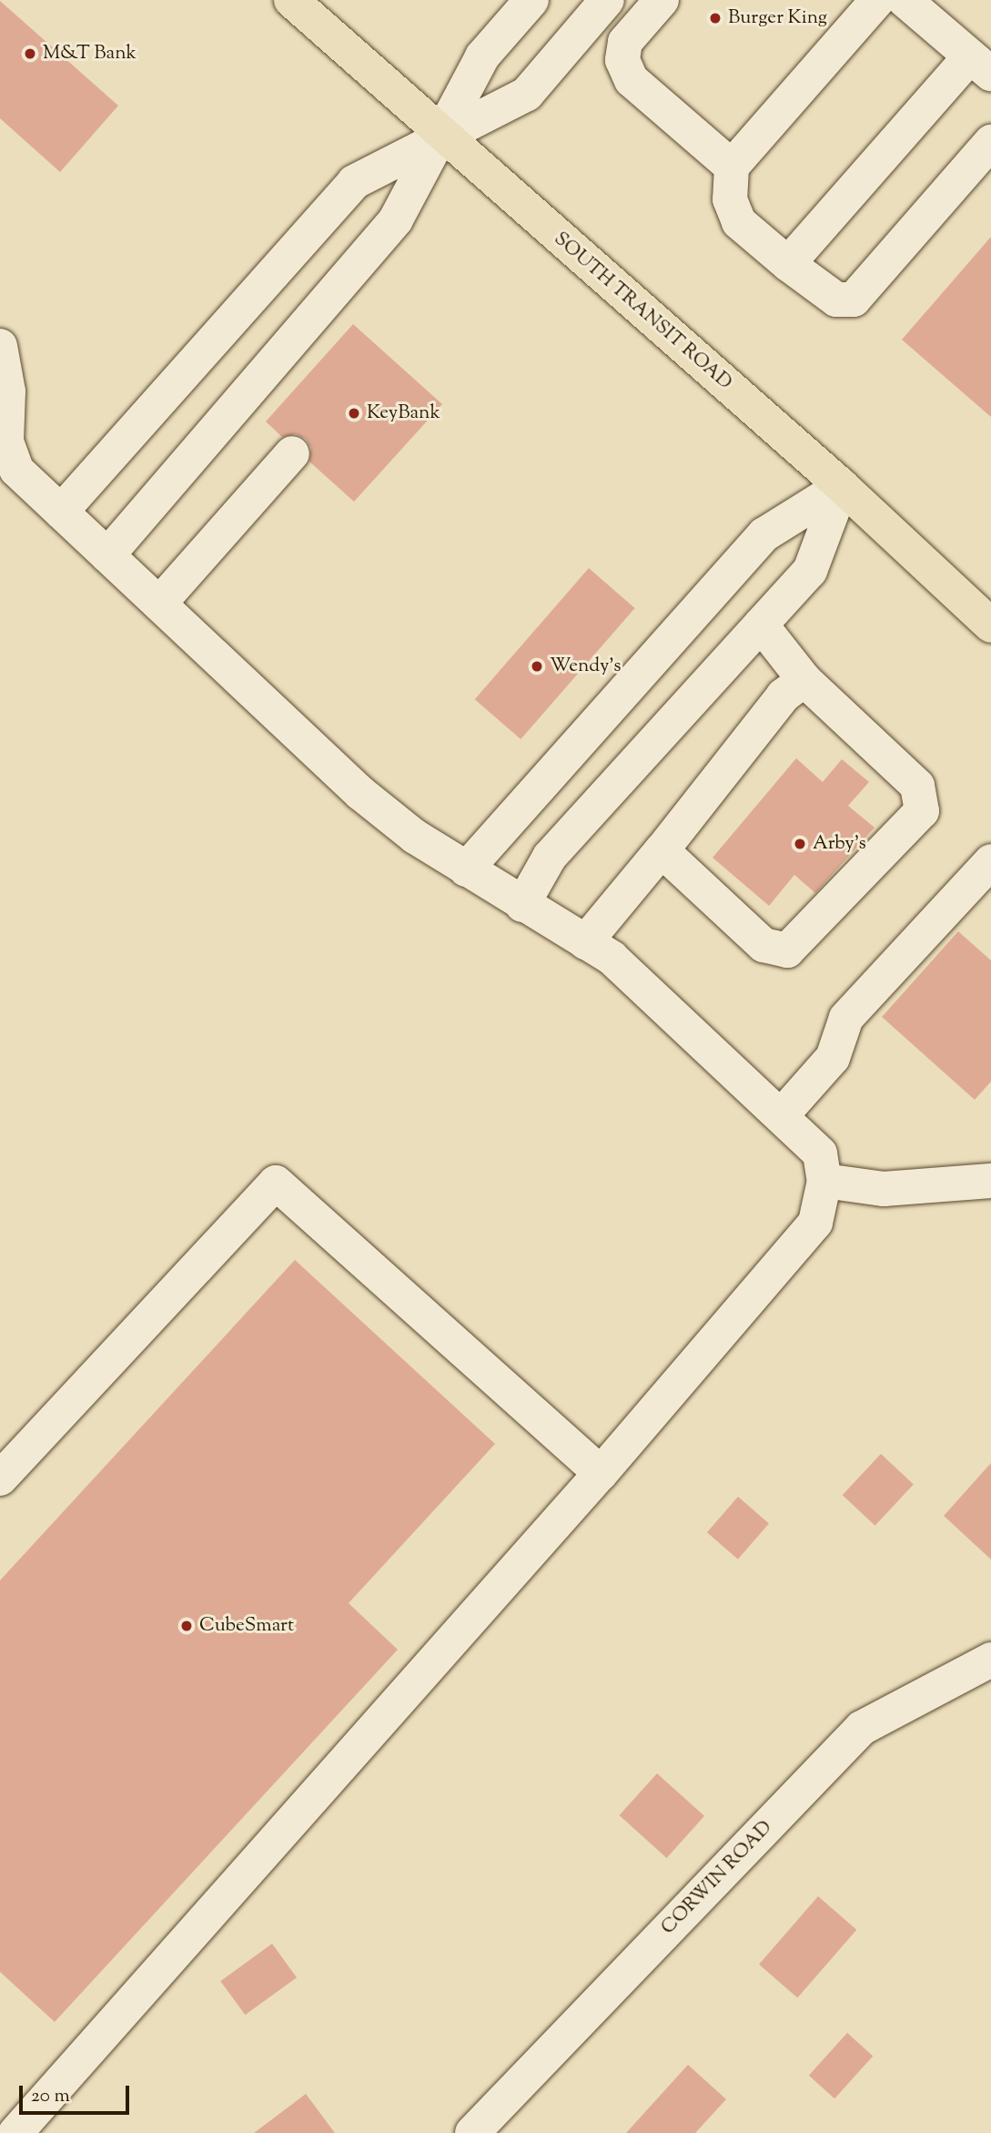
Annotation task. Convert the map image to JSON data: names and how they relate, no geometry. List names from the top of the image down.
{
  "streets": {
    "highway": ["SOUTH TRANSIT ROAD"],
    "street": ["CORWIN ROAD"]
  },
  "places": [
    "Burger King",
    "M&T Bank",
    "KeyBank",
    "Wendy's",
    "Arby's",
    "CubeSmart"
  ],
  "scale_bar": "20 m"
}
